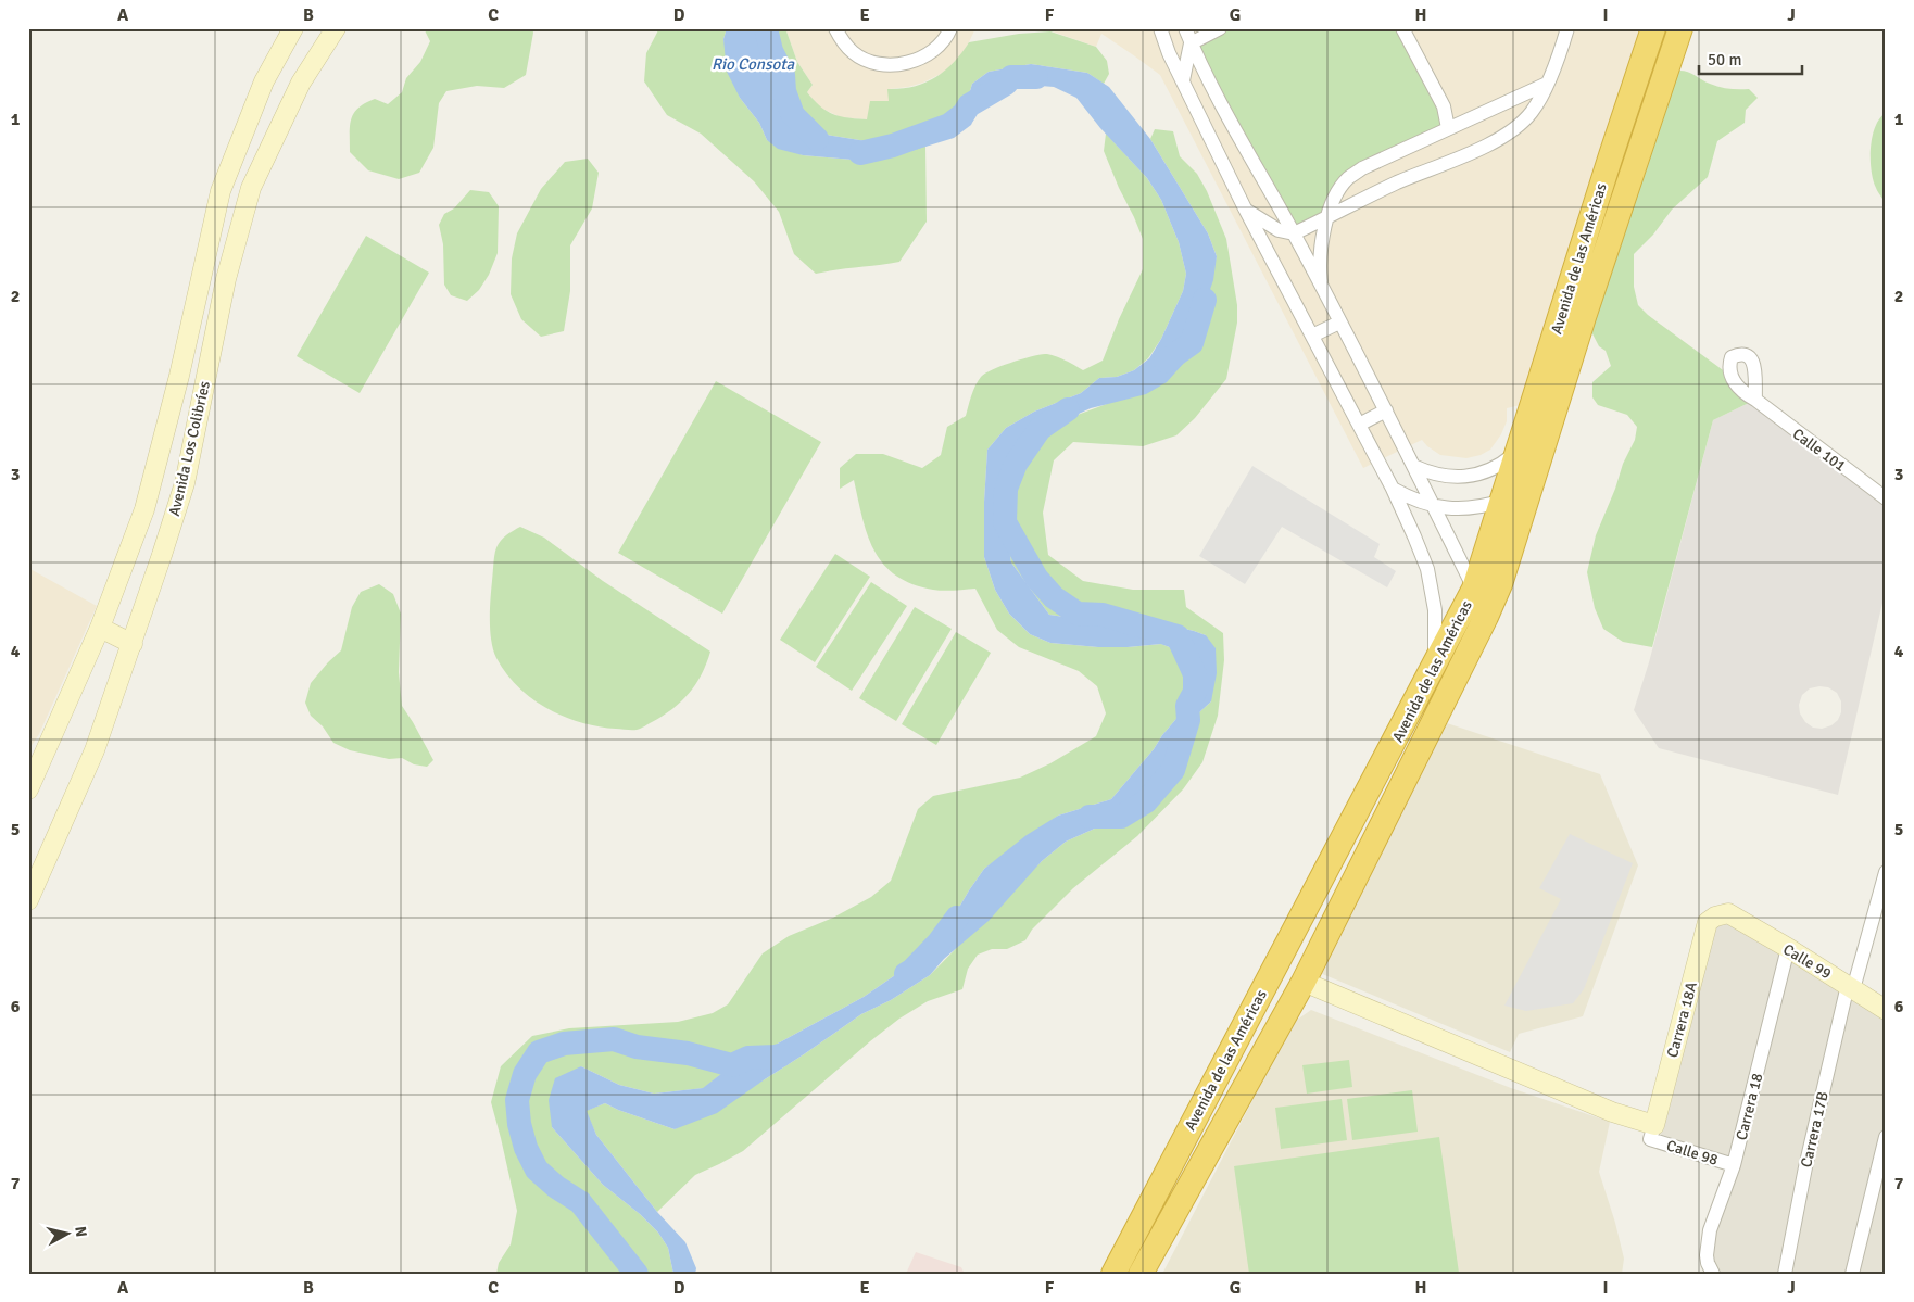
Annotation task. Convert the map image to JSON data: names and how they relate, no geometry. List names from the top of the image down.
{
  "streets": {
    "highway": ["Avenida de las Américas"],
    "main road": ["Avenida Los Colibríes", "Calle 99", "Carrera 18A"],
    "street": [
      "Calle 101",
      "Carrera 18",
      "Carrera 17B",
      "Calle 98"
    ]
  },
  "crossings": [
    ["Calle 99", "Carrera 18A"],
    ["Calle 99", "Carrera 18"],
    ["Calle 99", "Carrera 17B"],
    ["Carrera 18A", "Calle 98"],
    ["Carrera 18", "Calle 98"]
  ],
  "water": ["Rio Consota"],
  "scale_bar": "50 m",
  "north": "right",
  "grid": {
    "columns": [
      "A",
      "B",
      "C",
      "D",
      "E",
      "F",
      "G",
      "H",
      "I",
      "J"
    ],
    "rows": [
      "1",
      "2",
      "3",
      "4",
      "5",
      "6",
      "7"
    ]
  }
}
